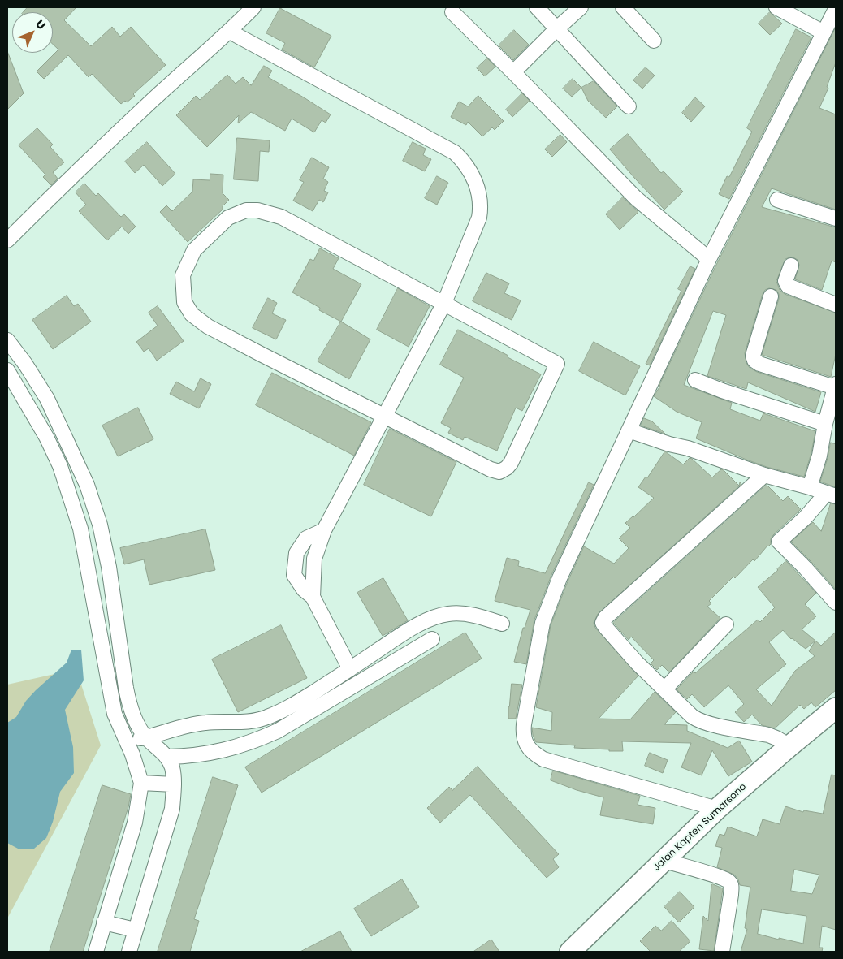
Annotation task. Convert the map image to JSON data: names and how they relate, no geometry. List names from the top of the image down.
{
  "streets": {
    "highway": ["Jalan Kapten Sumarsono"]
  },
  "north": "top right"
}
